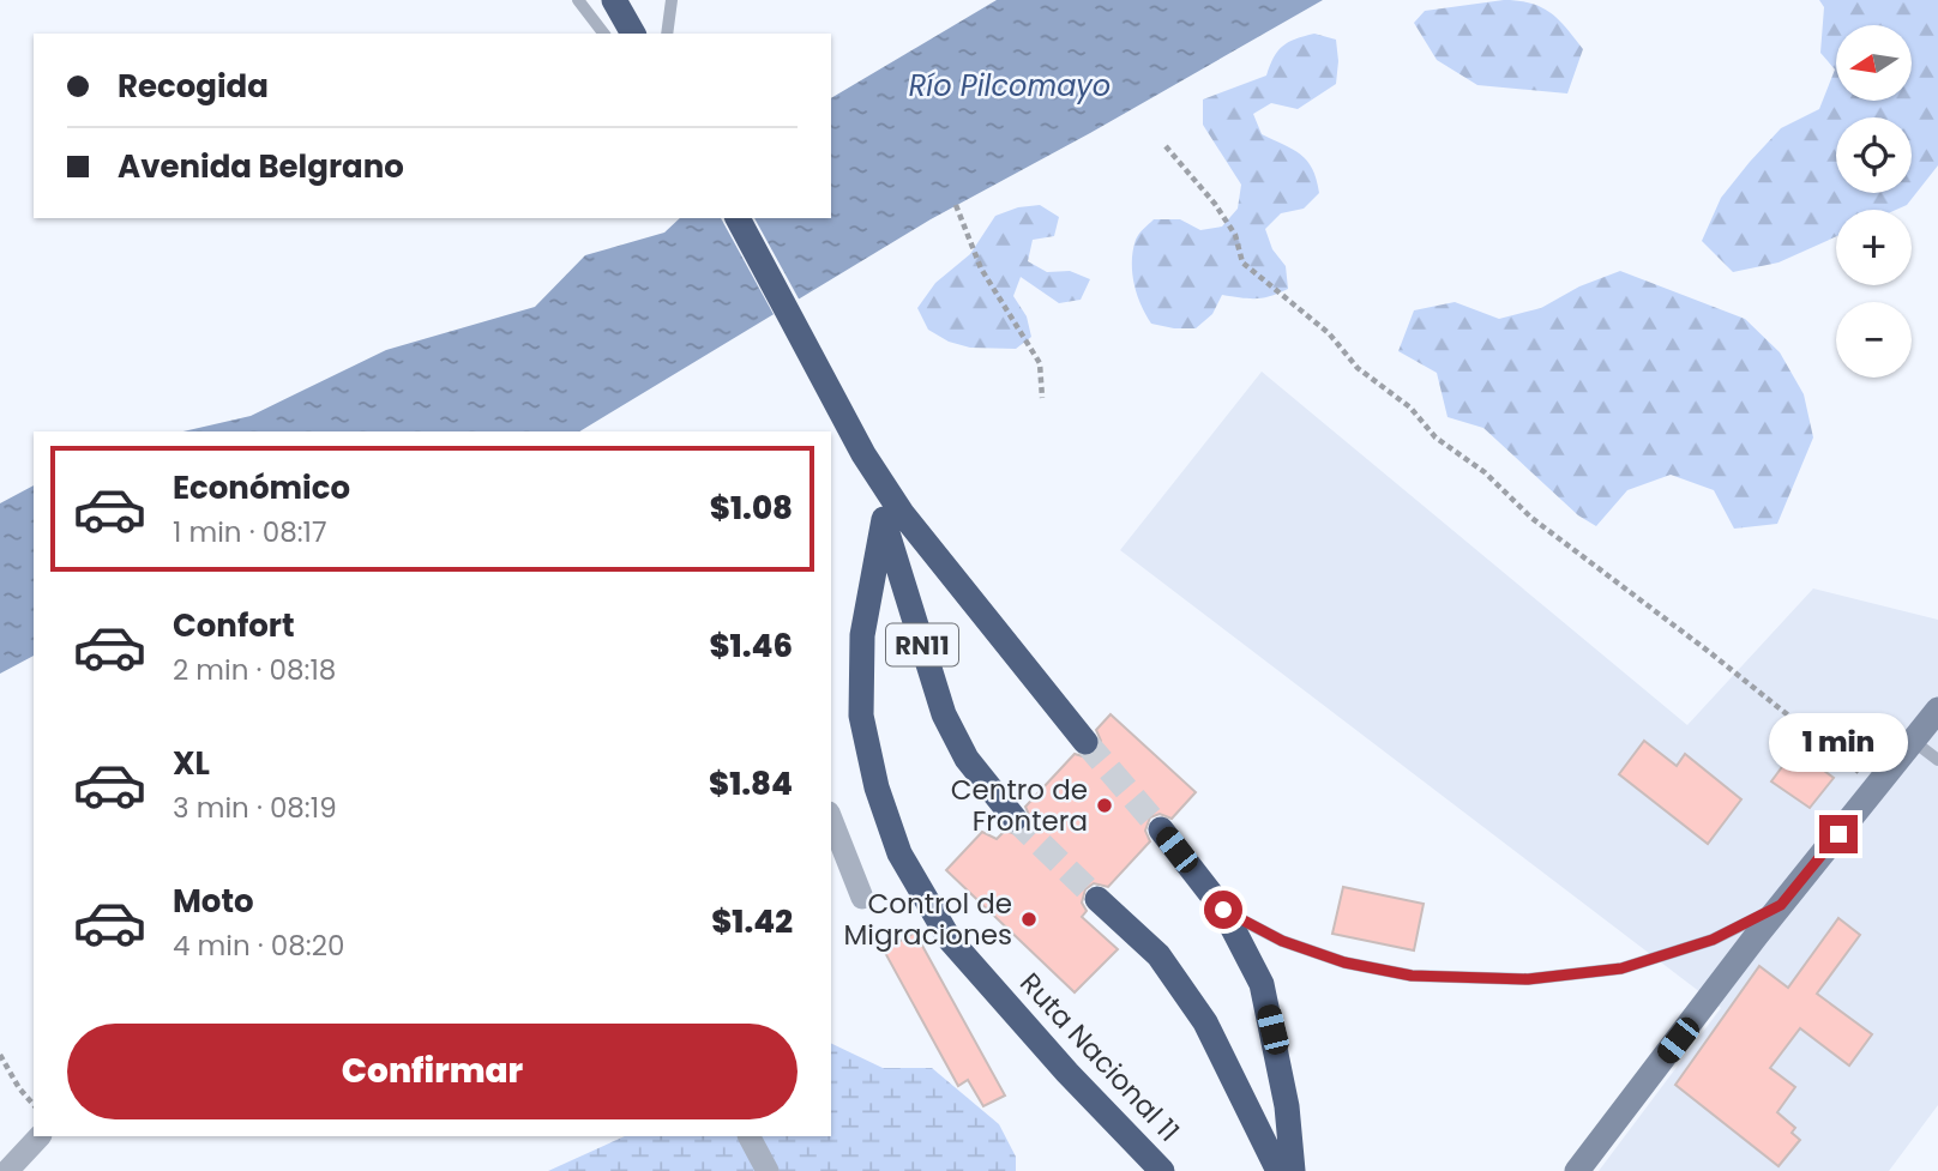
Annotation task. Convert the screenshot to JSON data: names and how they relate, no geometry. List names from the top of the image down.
{
  "streets": {
    "highway": ["RN11", "Ruta Nacional 11"]
  },
  "water": ["Río Pilcomayo"],
  "places": ["Centro de Frontera", "Control de Migraciones"],
  "north": "left",
  "page": {
    "map_buttons": ["+", "−"],
    "banner": ["Recogida", "Avenida Belgrano"],
    "list": [
      {
        "name": "Económico",
        "note": "1 min · 08:17",
        "value": "$1.08"
      },
      {
        "name": "Confort",
        "note": "2 min · 08:18",
        "value": "$1.46"
      },
      {
        "name": "XL",
        "note": "3 min · 08:19",
        "value": "$1.84"
      },
      {
        "name": "Moto",
        "note": "4 min · 08:20",
        "value": "$1.42"
      }
    ],
    "bubble": "1 min",
    "buttons": "Confirmar"
  }
}
